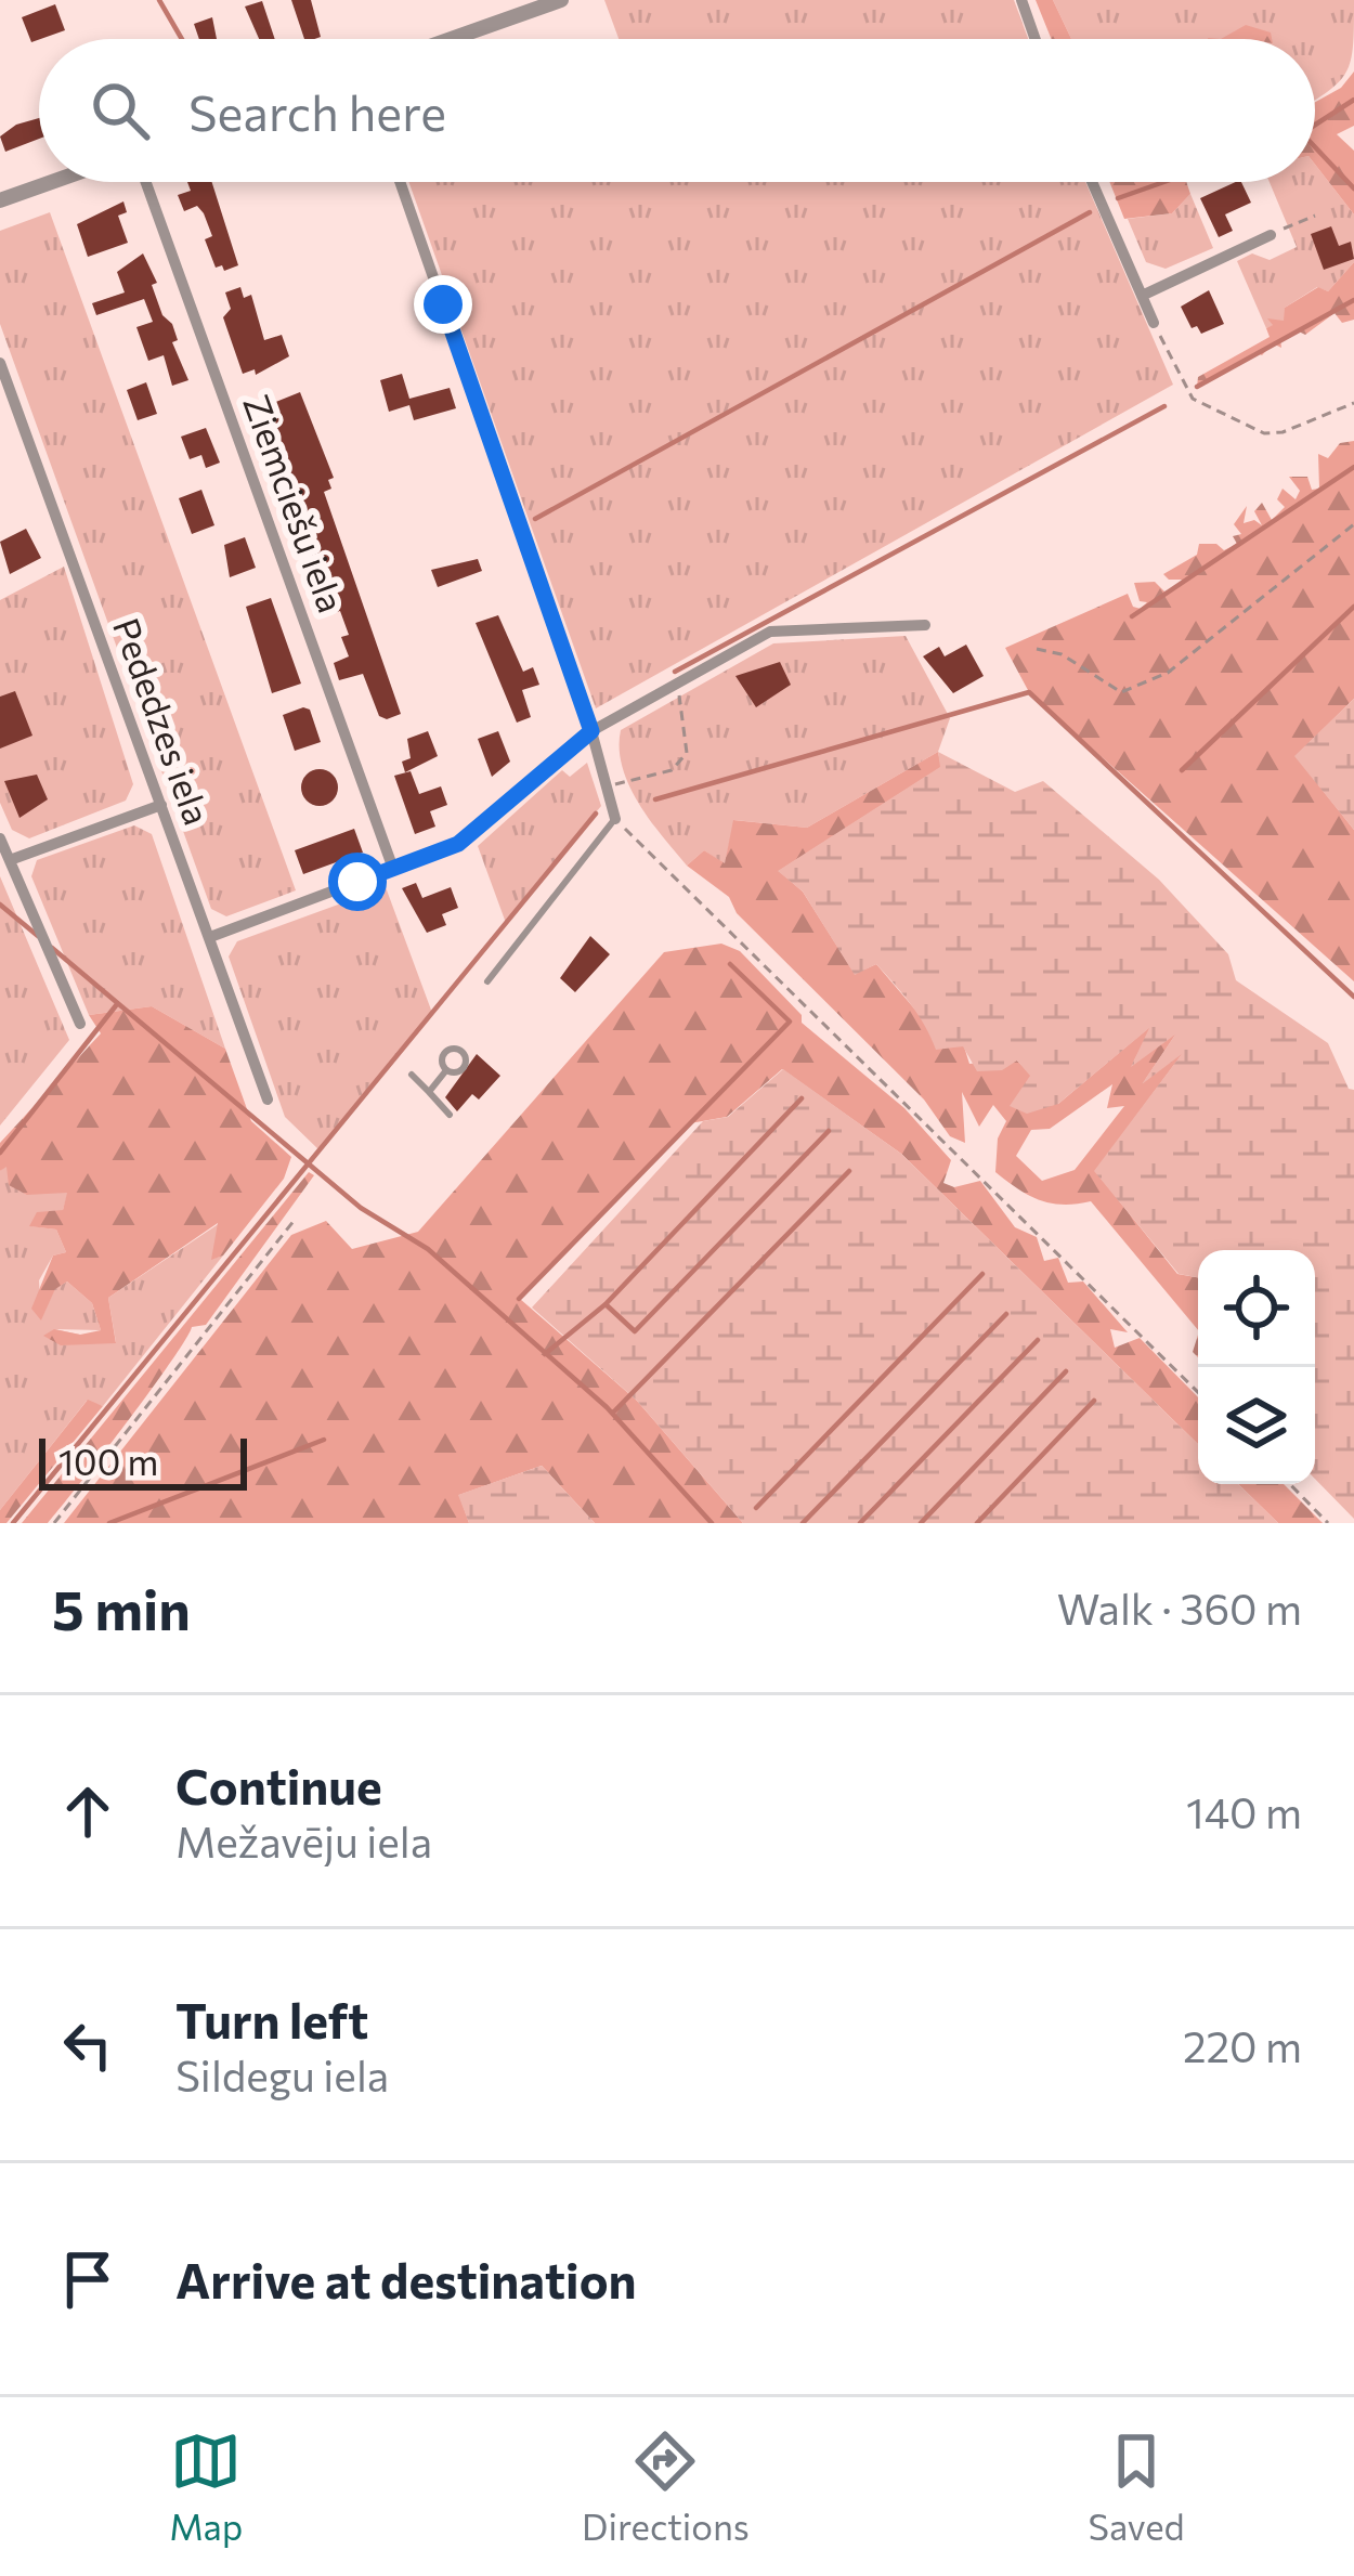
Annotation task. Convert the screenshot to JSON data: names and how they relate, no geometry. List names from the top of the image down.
{
  "streets": {
    "street": ["Ziemciešu iela", "Pededzes iela"]
  },
  "scale_bar": "100 m",
  "page": {
    "search": "Search here",
    "scale": "100 m",
    "heading": ["5 min", "Walk · 360 m"],
    "list": [
      ["Continue", "Mežavēju iela", "140 m"],
      ["Turn left", "Sildegu iela", "220 m"],
      "Arrive at destination"
    ],
    "nav": ["Map", "Directions", "Saved"]
  }
}
